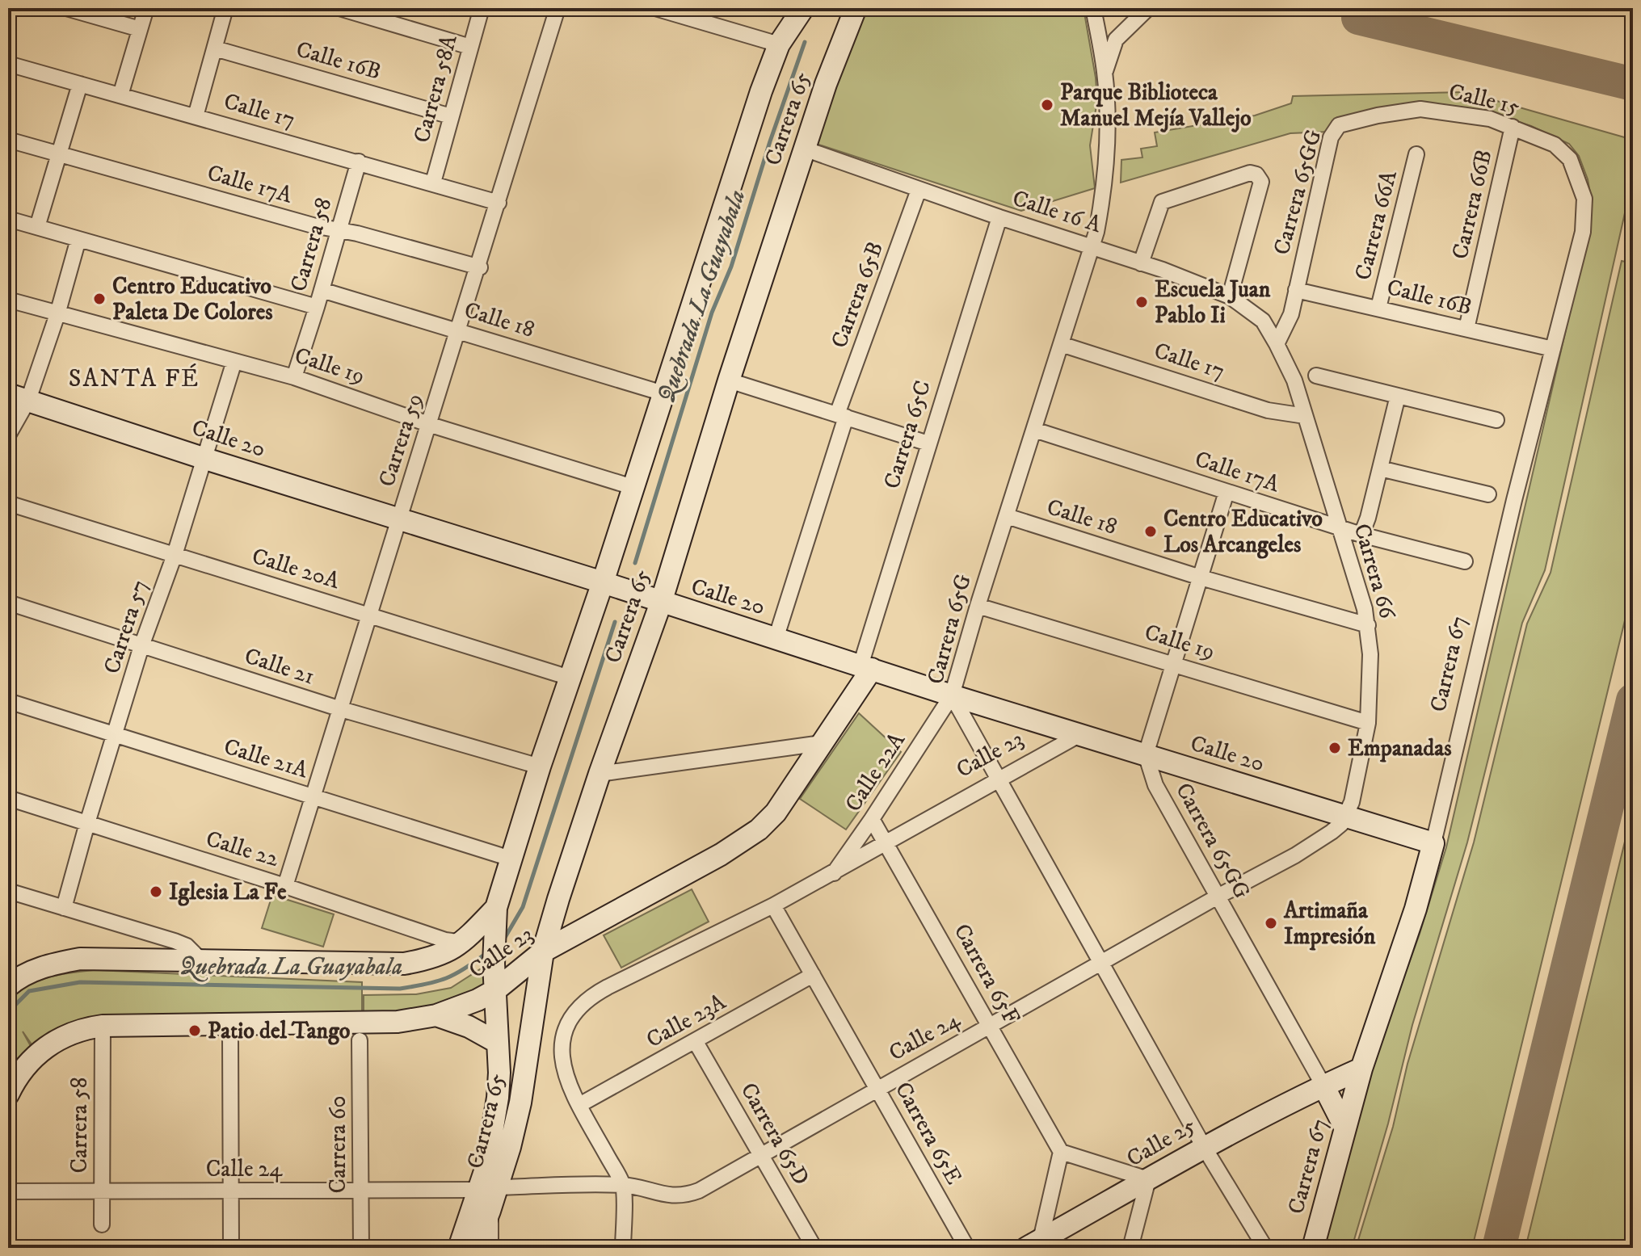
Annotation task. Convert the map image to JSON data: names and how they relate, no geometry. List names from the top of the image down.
{
  "streets": {
    "street": [
      "Calle 16B",
      "Carrera 58A",
      "Calle 15",
      "Calle 17",
      "Carrera 65",
      "Calle 17A",
      "Carrera 65GG",
      "Carrera 66B",
      "Calle 16 A",
      "Carrera 66A",
      "Carrera 58",
      "Carrera 65B",
      "Calle 18",
      "Calle 19",
      "Carrera 65C",
      "Calle 20",
      "Carrera 59",
      "Calle 20A",
      "Carrera 66",
      "Carrera 57",
      "Carrera 65G",
      "Carrera 67",
      "Calle 21",
      "Calle 23",
      "Calle 21A",
      "Calle 22A",
      "Calle 22",
      "Carrera 65F",
      "Calle 23A",
      "Calle 24",
      "Carrera 65E",
      "Carrera 65D",
      "Calle 25",
      "Carrera 60"
    ]
  },
  "crossings": [
    ["Calle 16B", "Carrera 58A"],
    ["Calle 16B", "Carrera 65GG"],
    ["Calle 16B", "Carrera 66B"],
    ["Calle 16B", "Carrera 66A"],
    ["Calle 16B", "Carrera 67"],
    ["Carrera 58A", "Calle 17"],
    ["Calle 15", "Carrera 65GG"],
    ["Calle 15", "Carrera 66B"],
    ["Calle 15", "Carrera 67"],
    ["Calle 17", "Carrera 58"],
    ["Calle 17", "Carrera 59"],
    ["Calle 17", "Carrera 66"],
    ["Calle 17", "Carrera 65G"],
    ["Carrera 65", "Calle 16 A"],
    ["Carrera 65", "Calle 18"],
    ["Carrera 65", "Calle 19"],
    ["Carrera 65", "Calle 20"],
    ["Carrera 65", "Calle 20A"],
    ["Carrera 65", "Calle 21"],
    ["Carrera 65", "Calle 23"],
    ["Carrera 65", "Calle 21A"],
    ["Carrera 65", "Calle 24"],
    ["Calle 17A", "Carrera 58"],
    ["Calle 17A", "Carrera 59"],
    ["Calle 17A", "Carrera 66"],
    ["Calle 17A", "Carrera 65G"],
    ["Carrera 65GG", "Calle 16 A"],
    ["Carrera 65GG", "Calle 20"],
    ["Carrera 65GG", "Carrera 66"],
    ["Carrera 65GG", "Calle 24"],
    ["Carrera 65GG", "Calle 25"],
    ["Calle 16 A", "Carrera 65B"],
    ["Calle 16 A", "Carrera 65C"],
    ["Calle 16 A", "Carrera 66"],
    ["Calle 16 A", "Carrera 65G"],
    ["Carrera 58", "Calle 18"],
    ["Carrera 58", "Calle 19"],
    ["Carrera 58", "Calle 23"],
    ["Carrera 58", "Calle 24"],
    ["Carrera 65B", "Calle 20"],
    ["Calle 18", "Carrera 59"],
    ["Calle 18", "Carrera 66"],
    ["Calle 18", "Carrera 65G"],
    ["Calle 19", "Carrera 59"],
    ["Calle 19", "Carrera 66"],
    ["Calle 19", "Carrera 57"],
    ["Calle 19", "Carrera 65G"],
    ["Carrera 65C", "Calle 20"],
    ["Carrera 65C", "Calle 23"],
    ["Calle 20", "Carrera 59"],
    ["Calle 20", "Carrera 66"],
    ["Calle 20", "Carrera 57"],
    ["Calle 20", "Carrera 65G"],
    ["Calle 20", "Carrera 67"],
    ["Calle 20", "Calle 23"],
    ["Calle 20", "Calle 22A"],
    ["Calle 20", "Calle 24"],
    ["Carrera 59", "Calle 20A"],
    ["Carrera 59", "Calle 21"],
    ["Carrera 59", "Calle 21A"],
    ["Carrera 59", "Calle 22"],
    ["Calle 20A", "Carrera 57"],
    ["Carrera 66", "Calle 24"],
    ["Carrera 57", "Calle 21"],
    ["Carrera 57", "Calle 21A"],
    ["Carrera 57", "Calle 22"],
    ["Carrera 65G", "Calle 23"],
    ["Carrera 65G", "Calle 22A"],
    ["Carrera 65G", "Calle 24"],
    ["Carrera 65G", "Calle 25"],
    ["Carrera 67", "Calle 25"],
    ["Calle 23", "Calle 22A"],
    ["Calle 23", "Calle 22"],
    ["Calle 23", "Carrera 65F"],
    ["Calle 23", "Calle 23A"],
    ["Calle 23", "Carrera 65E"],
    ["Calle 22A", "Carrera 65F"],
    ["Carrera 65F", "Calle 24"],
    ["Calle 23A", "Carrera 65E"],
    ["Calle 23A", "Carrera 65D"],
    ["Calle 24", "Carrera 65E"],
    ["Calle 24", "Carrera 65D"],
    ["Calle 24", "Carrera 60"]
  ],
  "districts": ["SANTA FÉ"],
  "water": ["Quebrada La Guayabala"],
  "places": [
    "Parque Biblioteca Manuel Mejía Vallejo",
    "Centro Educativo Paleta De Colores",
    "Escuela Juan Pablo Ii",
    "Centro Educativo Los Arcangeles",
    "Empanadas",
    "Iglesia La Fe",
    "Artimaña Impresión",
    "Patio del Tango"
  ]
}
